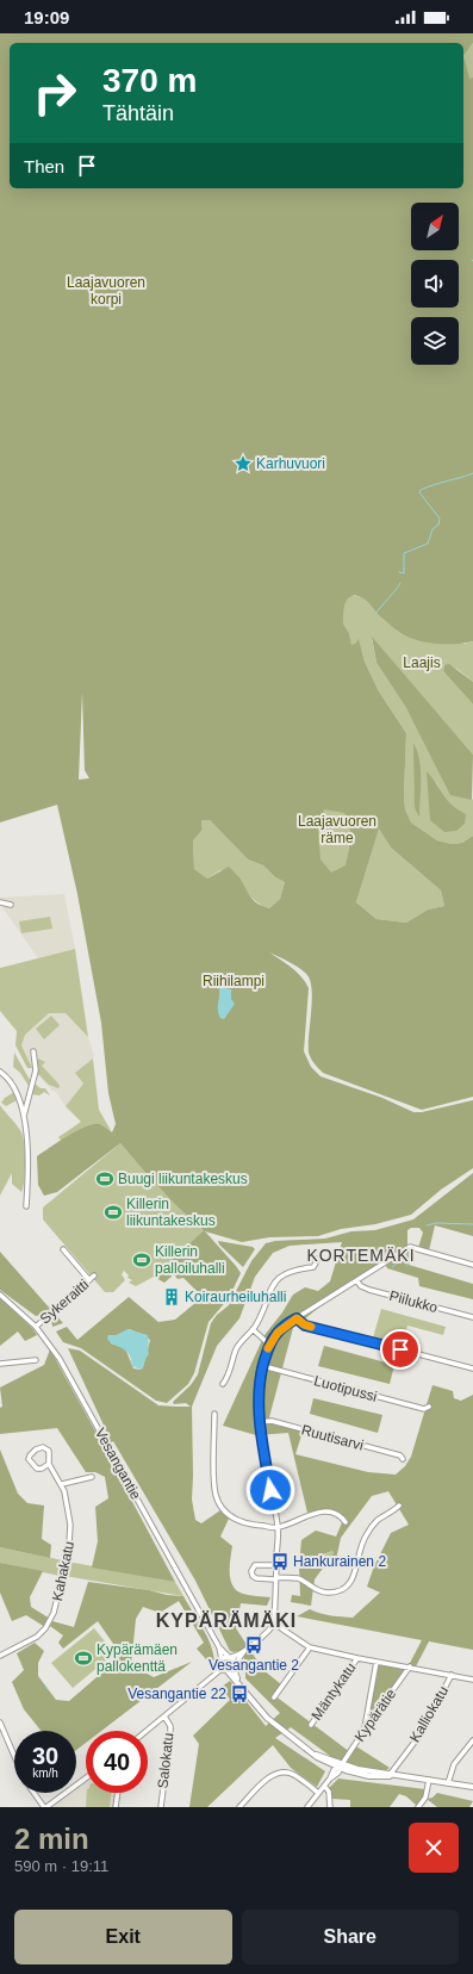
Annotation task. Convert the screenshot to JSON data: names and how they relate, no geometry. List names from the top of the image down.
{
  "streets": {
    "street": [
      "Sykeraitti",
      "Piilukko",
      "Luotipussi",
      "Ruutisarvi",
      "Vesangantie",
      "Kahakatu",
      "Mäntykatu",
      "Kalliokatu",
      "Kypärätie",
      "Salokatu"
    ]
  },
  "crossings": [
    ["Sykeraitti", "Vesangantie"]
  ],
  "districts": ["KORTEMÄKI", "KYPÄRÄMÄKI"],
  "parks": [
    "Laajavuoren korpi",
    "Laajis",
    "Laajavuoren räme",
    "Riihilampi"
  ],
  "places": {
    "place": ["Karhuvuori"],
    "sports": [
      "Buugi liikuntakeskus",
      "Killerin liikuntakeskus",
      "Killerin palloiluhalli",
      "Kypärämäen pallokenttä"
    ],
    "building": ["Koiraurheiluhalli"],
    "bus stop": ["Hankurainen 2", "Vesangantie 2", "Vesangantie 22"]
  },
  "north": "top right",
  "page": {
    "status": "19:09",
    "turn": ["370 m", "Tähtäin"],
    "then": "Then",
    "speed": "30 km/h",
    "limit": "40",
    "heading": ["2 min", "590 m · 19:11"],
    "buttons": ["Exit", "Share"]
  }
}
